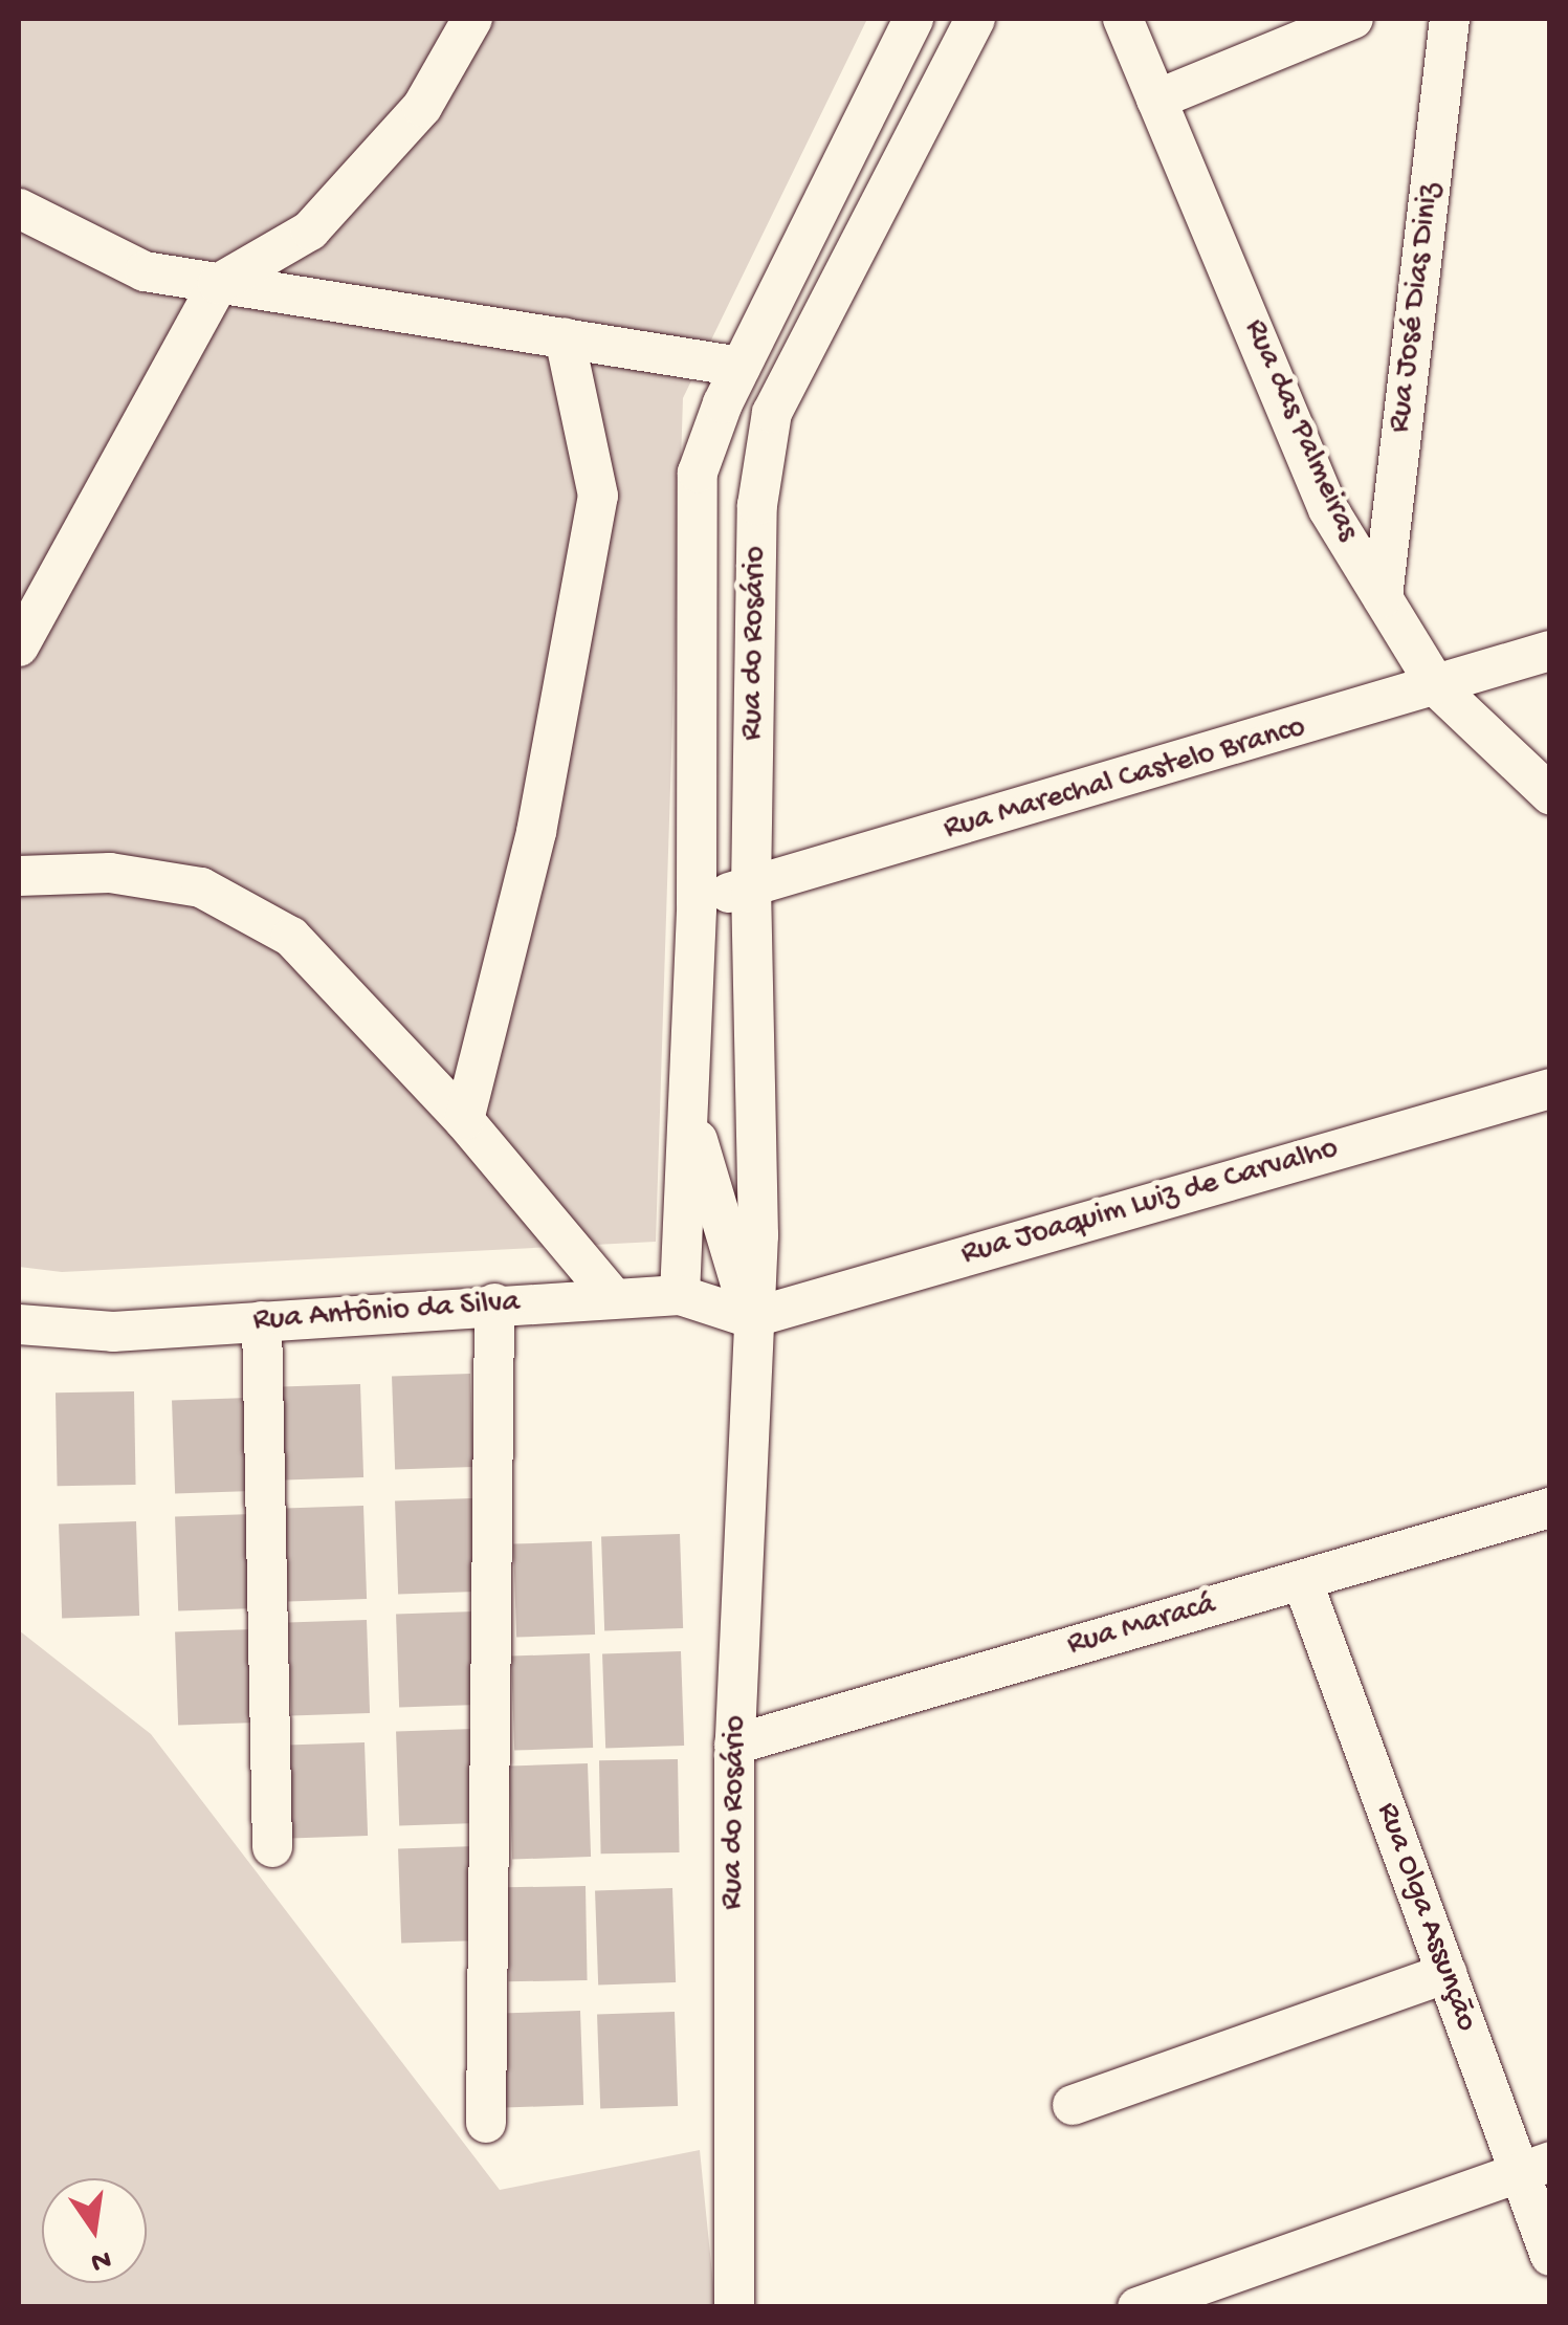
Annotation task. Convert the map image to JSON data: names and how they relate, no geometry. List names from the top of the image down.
{
  "streets": {
    "street": [
      "Rua José Dias Diniz",
      "Rua das Palmeiras",
      "Rua do Rosário",
      "Rua Marechal Castelo Branco",
      "Rua Joaquim Luiz de Carvalho",
      "Rua Antônio da Silva",
      "Rua Maracá",
      "Rua Olga Assunção"
    ]
  },
  "crossings": [
    ["Rua José Dias Diniz", "Rua das Palmeiras"],
    ["Rua das Palmeiras", "Rua Marechal Castelo Branco"],
    ["Rua do Rosário", "Rua Marechal Castelo Branco"],
    ["Rua do Rosário", "Rua Joaquim Luiz de Carvalho"],
    ["Rua do Rosário", "Rua Antônio da Silva"],
    ["Rua do Rosário", "Rua Maracá"],
    ["Rua Joaquim Luiz de Carvalho", "Rua Antônio da Silva"],
    ["Rua Maracá", "Rua Olga Assunção"]
  ],
  "north": "bottom"
}
